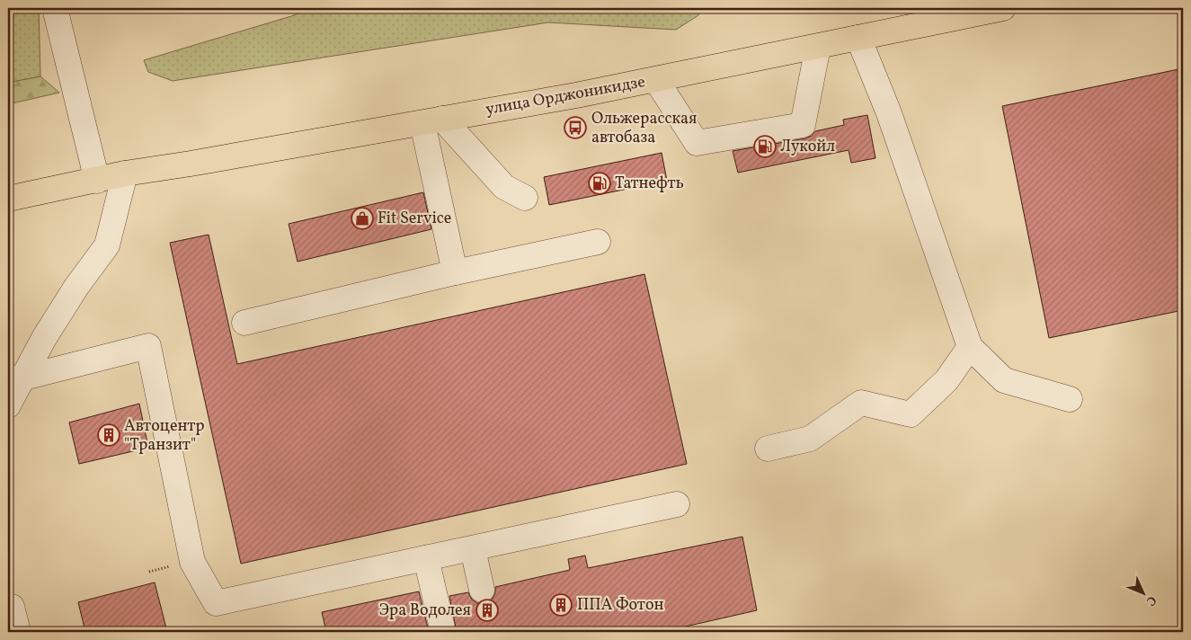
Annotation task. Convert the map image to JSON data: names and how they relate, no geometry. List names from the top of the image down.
{
  "streets": {
    "main road": ["улица Орджоникидзе"]
  },
  "places": {
    "bus stop": ["Ольжерасская автобаза"],
    "fuel station": ["Лукойл", "Татнефть"],
    "shop": ["Fit Service"],
    "building": ["Автоцентр \"Транзит\"", "ППА Фотон", "Эра Водолея"]
  },
  "north": "bottom right"
}
